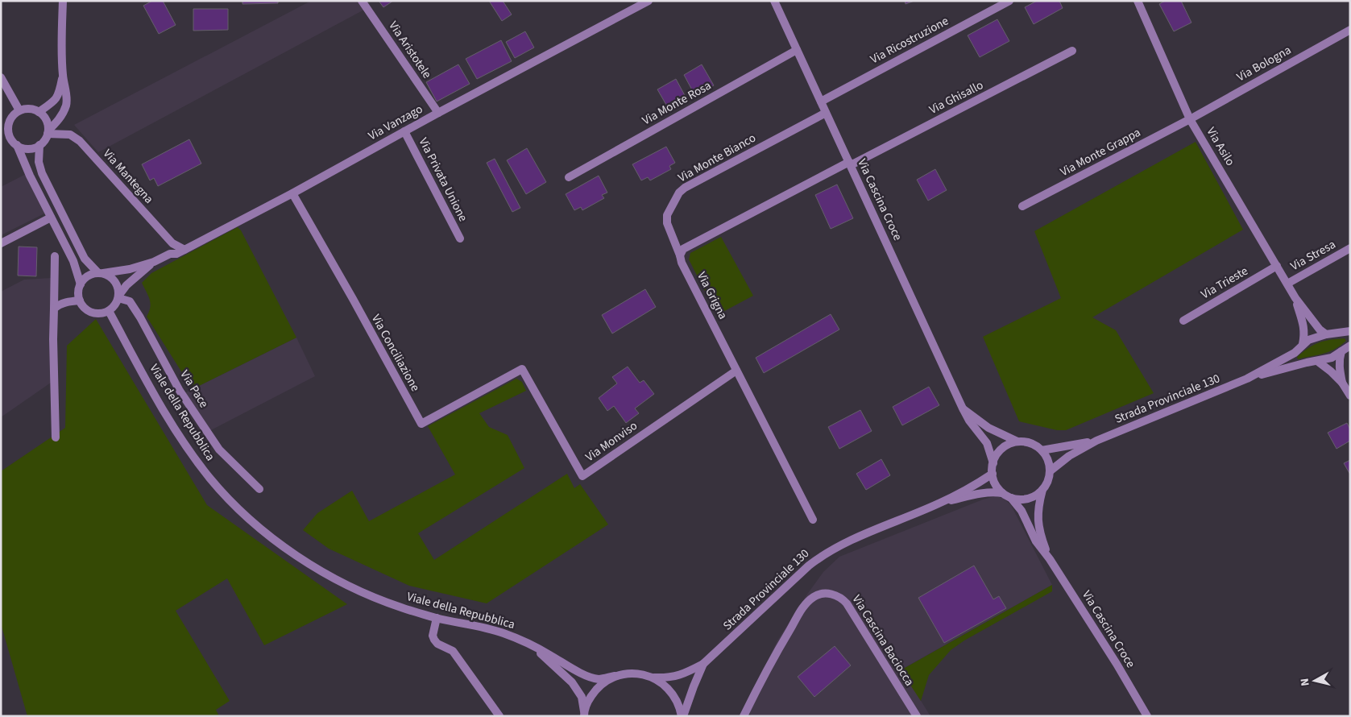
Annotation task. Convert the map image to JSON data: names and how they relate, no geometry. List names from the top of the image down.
{
  "streets": {
    "street": [
      "Via Ricostruzione",
      "Via Aristotele",
      "Via Bologna",
      "Via Ghisallo",
      "Via Monte Rosa",
      "Via Vanzago",
      "Via Asilo",
      "Via Monte Grappa",
      "Via Monte Bianco",
      "Via Mantegna",
      "Via Privata Unione",
      "Via Cascina Croce",
      "Via Stresa",
      "Via Trieste",
      "Via Grigna",
      "Via Conciliazione",
      "Via Pace",
      "Strada Provinciale 130",
      "Viale della Repubblica",
      "Via Monviso",
      "Via Cascina Baciocca"
    ]
  },
  "crossings": [
    ["Via Ricostruzione", "Via Cascina Croce"],
    ["Via Aristotele", "Via Vanzago"],
    ["Via Bologna", "Via Asilo"],
    ["Via Bologna", "Via Monte Grappa"],
    ["Via Ghisallo", "Via Cascina Croce"],
    ["Via Monte Rosa", "Via Cascina Croce"],
    ["Via Vanzago", "Via Mantegna"],
    ["Via Vanzago", "Via Privata Unione"],
    ["Via Vanzago", "Via Conciliazione"],
    ["Via Vanzago", "Via Pace"],
    ["Via Vanzago", "Viale della Repubblica"],
    ["Via Asilo", "Via Monte Grappa"],
    ["Via Asilo", "Via Stresa"],
    ["Via Asilo", "Via Trieste"],
    ["Via Asilo", "Strada Provinciale 130"],
    ["Via Monte Bianco", "Via Cascina Croce"],
    ["Via Monte Bianco", "Via Grigna"],
    ["Via Cascina Croce", "Strada Provinciale 130"],
    ["Via Grigna", "Via Monviso"],
    ["Via Conciliazione", "Via Monviso"],
    ["Via Pace", "Viale della Repubblica"],
    ["Strada Provinciale 130", "Viale della Repubblica"]
  ],
  "north": "left"
}
